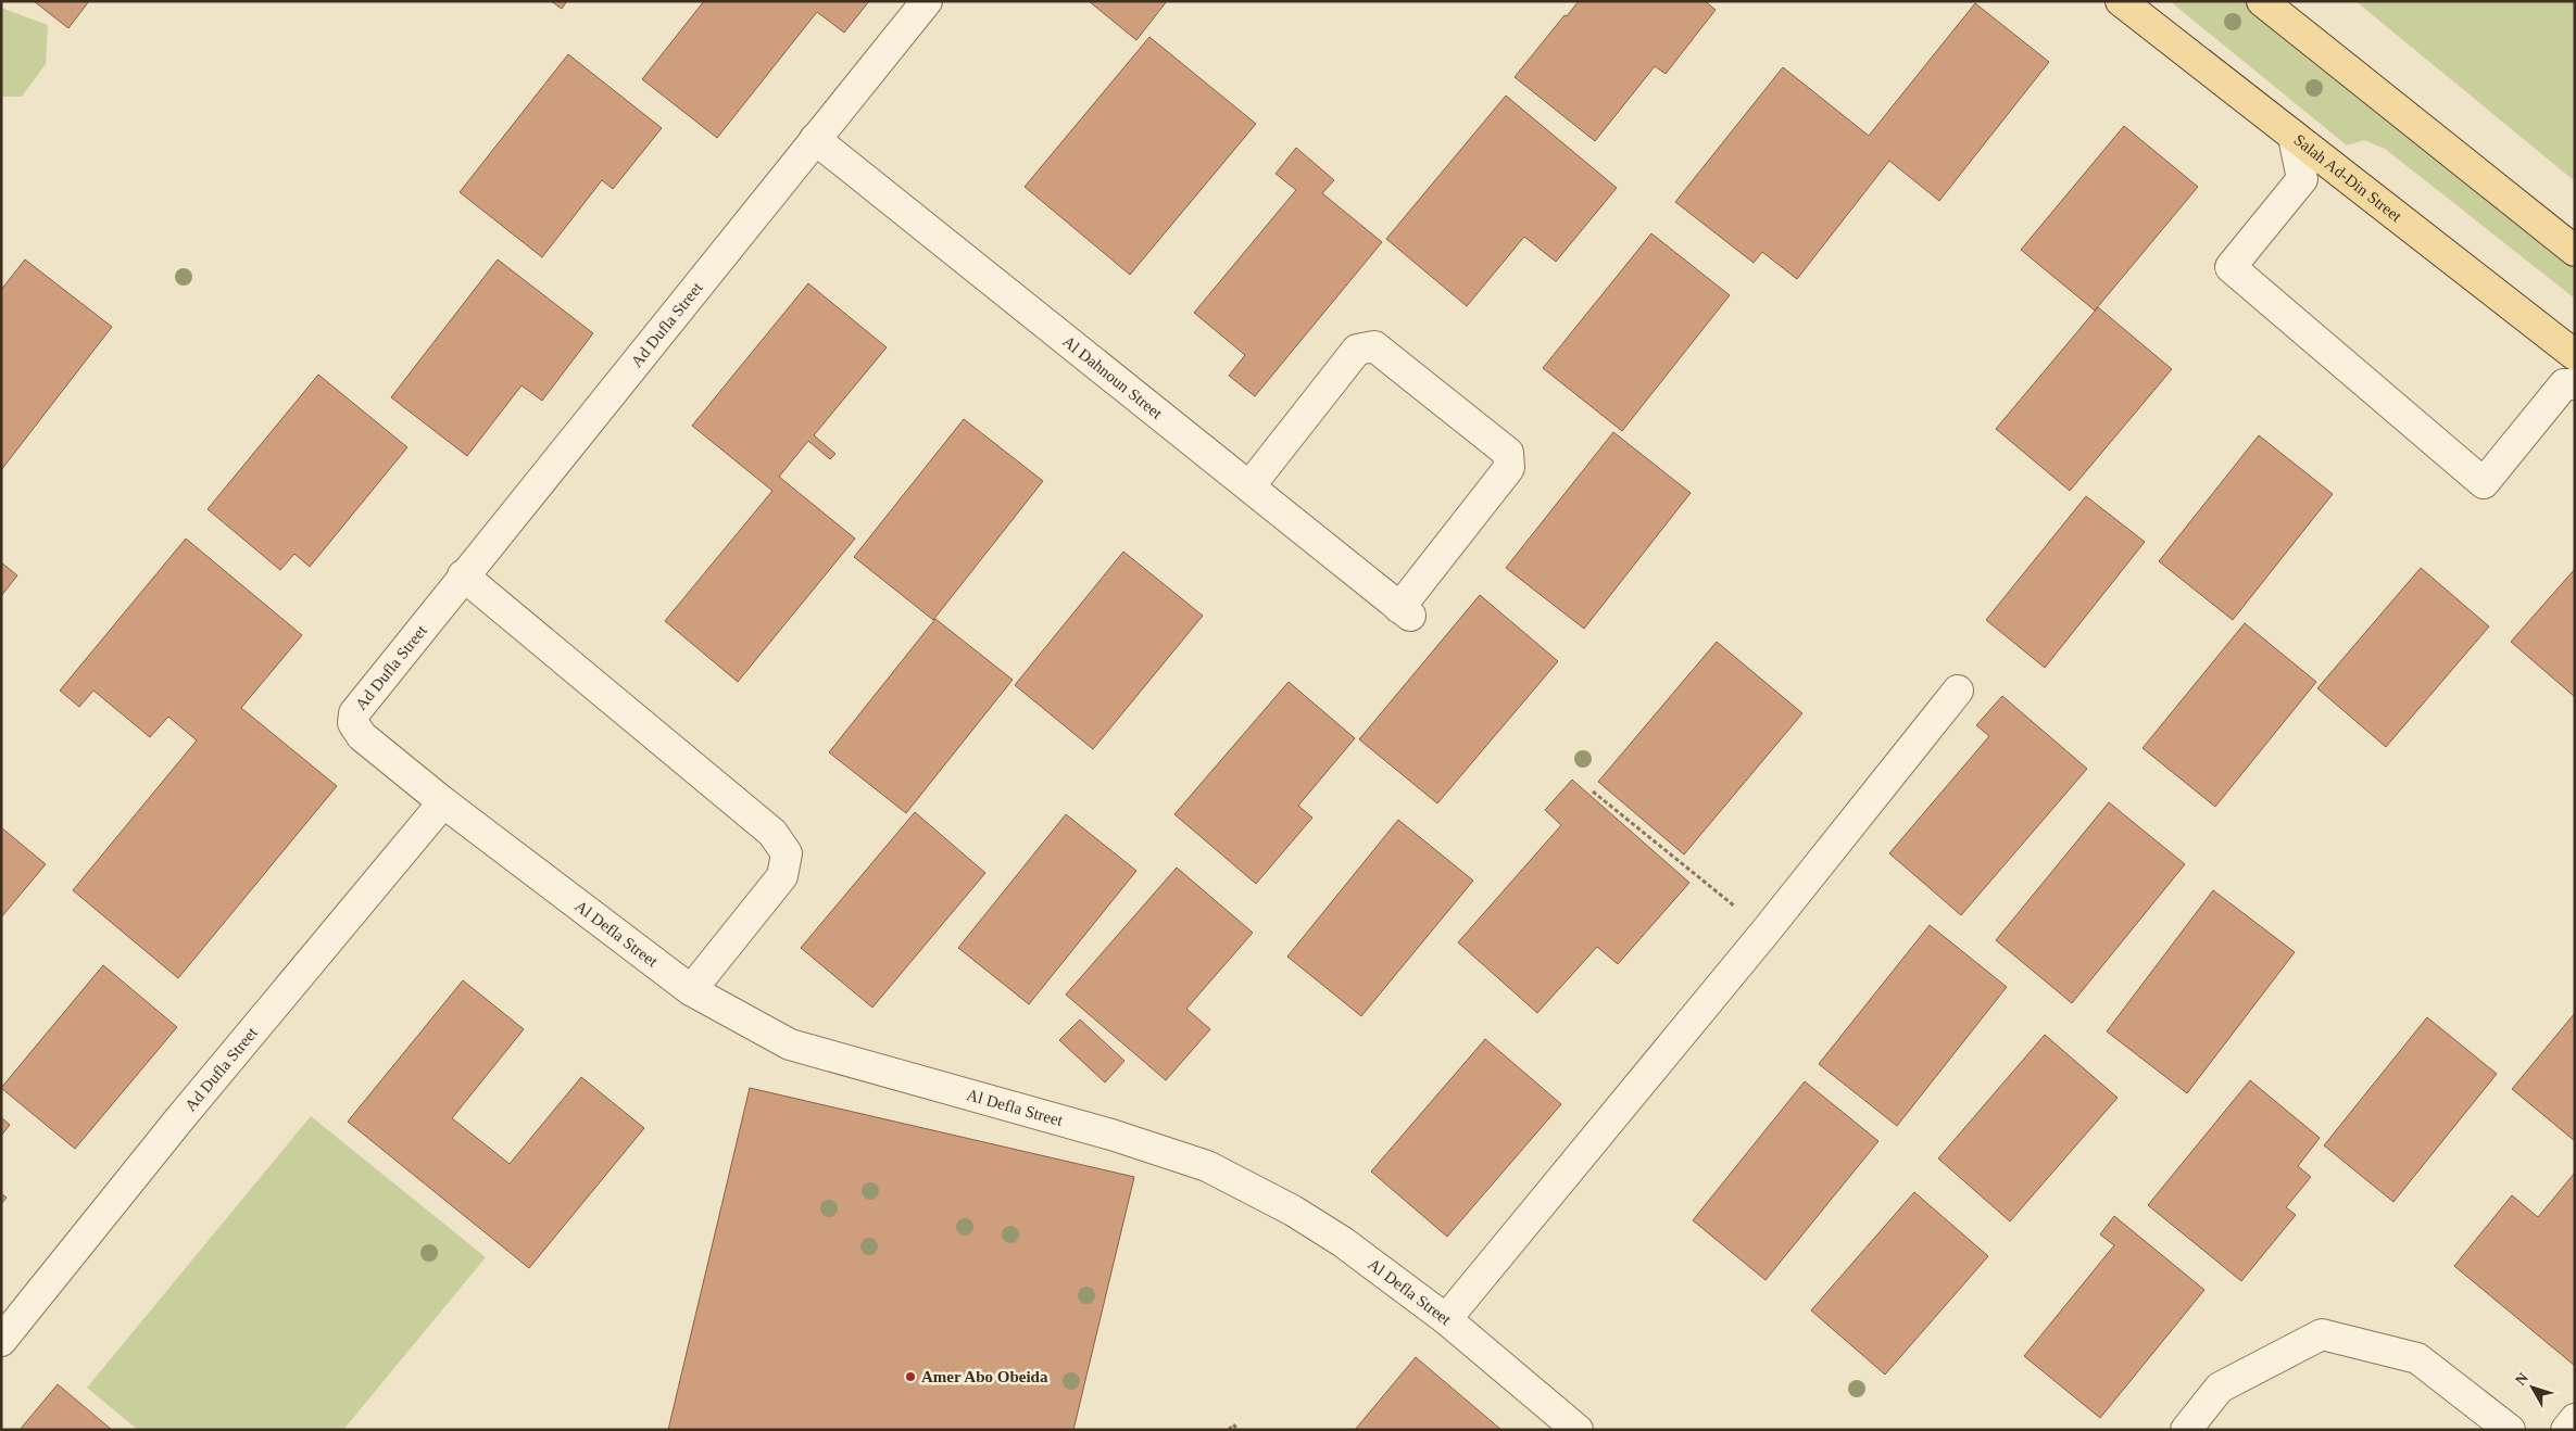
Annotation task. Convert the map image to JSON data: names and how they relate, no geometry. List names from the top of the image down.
{
  "streets": {
    "main road": ["Salah Ad-Din Street"],
    "street": ["Ad Dufla Street", "Al Dahnoun Street", "Al Defla Street"]
  },
  "crossings": [
    ["Ad Dufla Street", "Al Dahnoun Street"],
    ["Ad Dufla Street", "Al Defla Street"]
  ],
  "places": ["Amer Abo Obeida"],
  "north": "top left"
}
